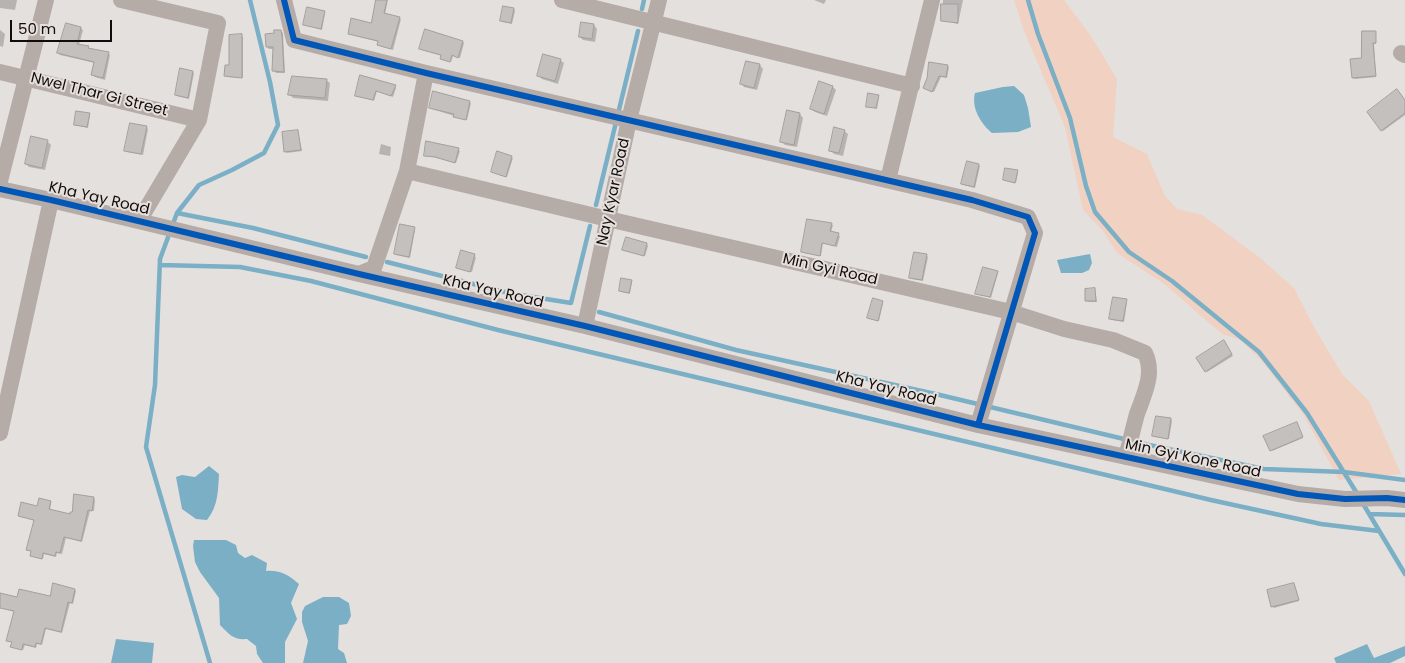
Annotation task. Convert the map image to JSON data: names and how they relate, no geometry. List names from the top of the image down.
{
  "streets": {
    "street": [
      "Nwel Thar Gi Street",
      "Nay Kyar Road",
      "Kha Yay Road",
      "Min Gyi Road",
      "Min Gyi Kone Road"
    ]
  },
  "crossings": [
    ["Nay Kyar Road", "Kha Yay Road"],
    ["Nay Kyar Road", "Min Gyi Road"],
    ["Kha Yay Road", "Min Gyi Kone Road"],
    ["Min Gyi Road", "Min Gyi Kone Road"]
  ],
  "scale_bar": "50 m"
}
